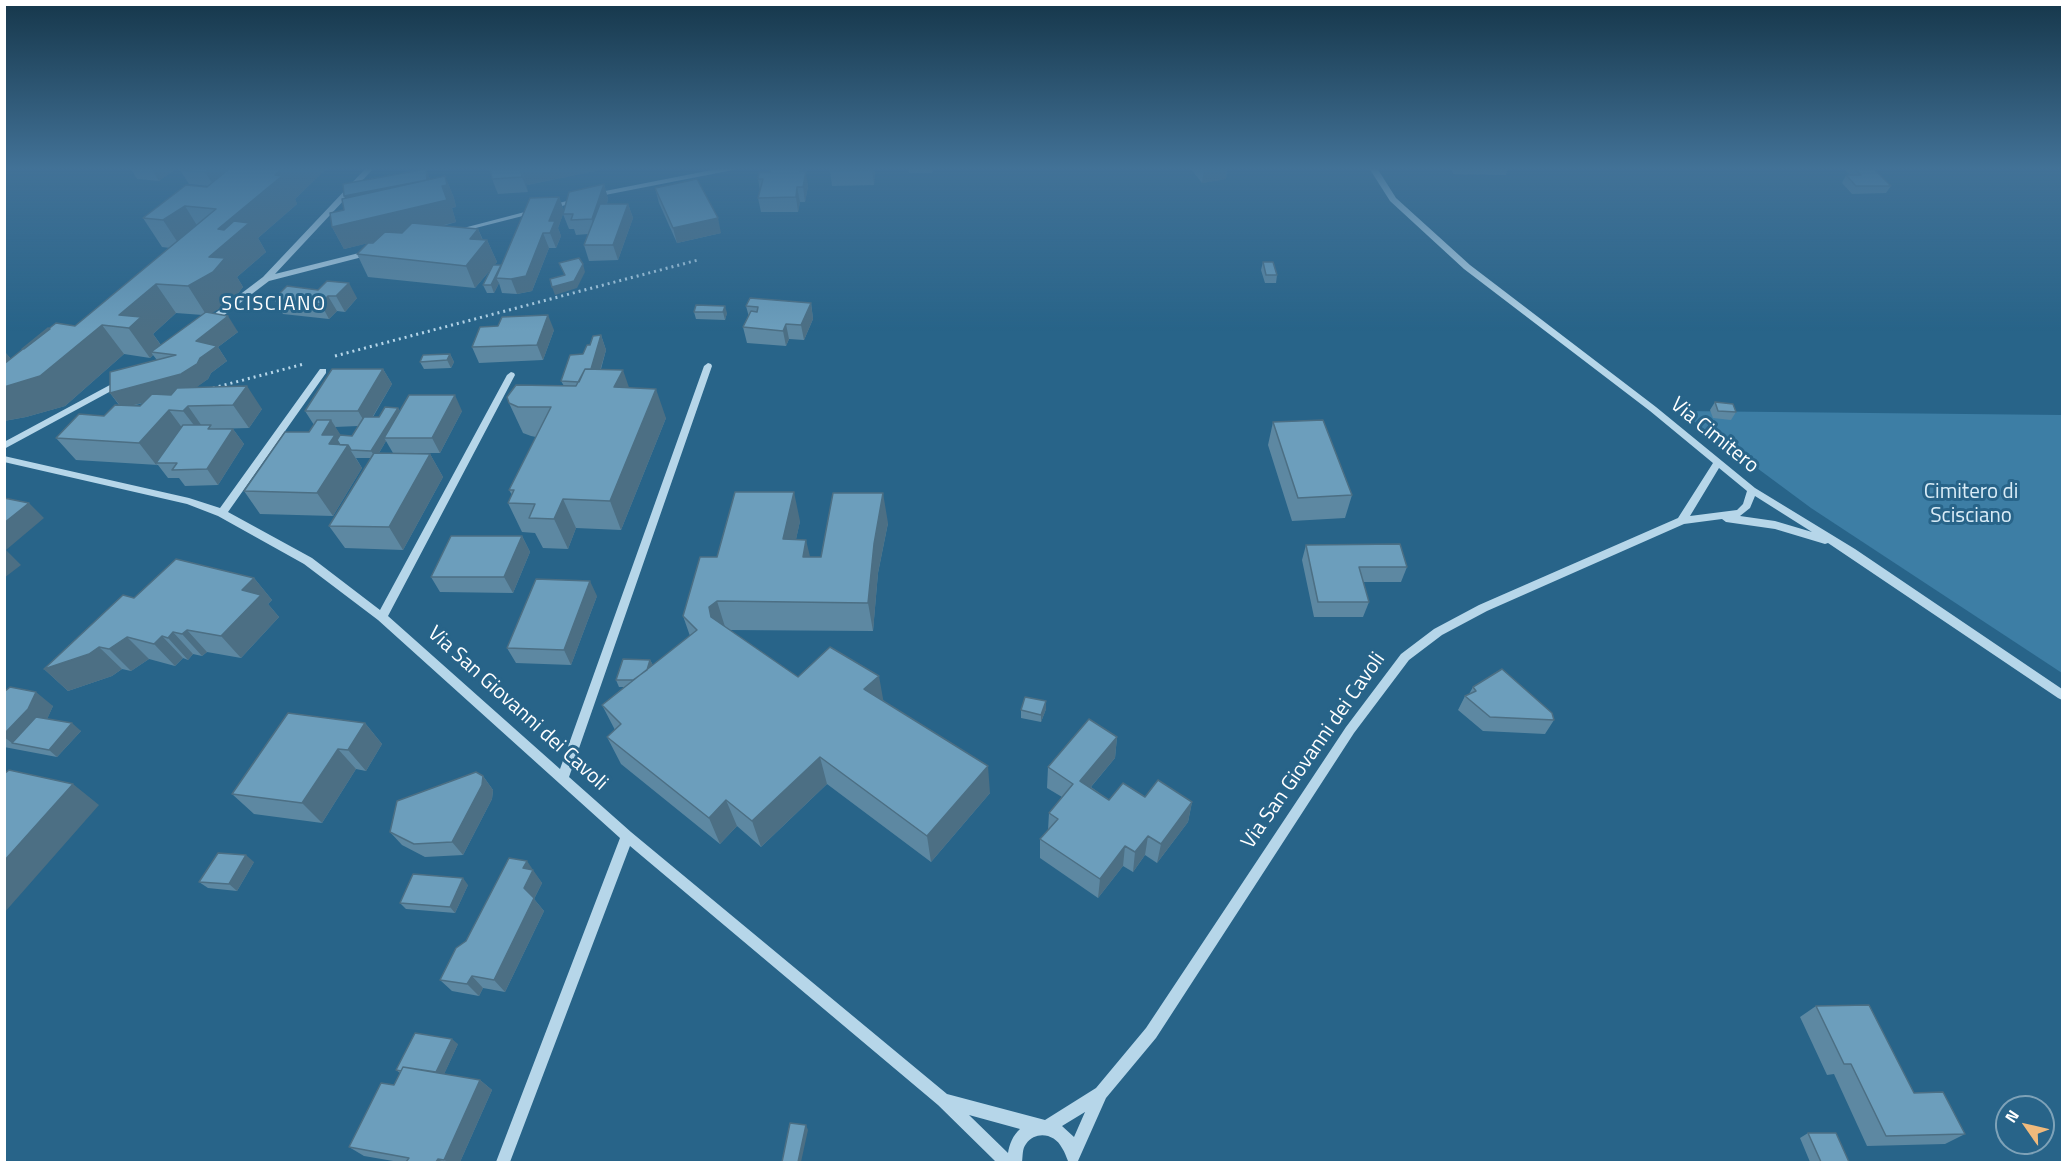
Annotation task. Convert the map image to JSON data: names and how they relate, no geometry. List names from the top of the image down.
{
  "streets": {
    "street": ["Via Cimitero", "Via San Giovanni dei Cavoli"]
  },
  "crossings": [
    ["Via Cimitero", "Via San Giovanni dei Cavoli"]
  ],
  "districts": ["SCISCIANO"],
  "parks": ["Cimitero di Scisciano"],
  "north": "top left"
}
